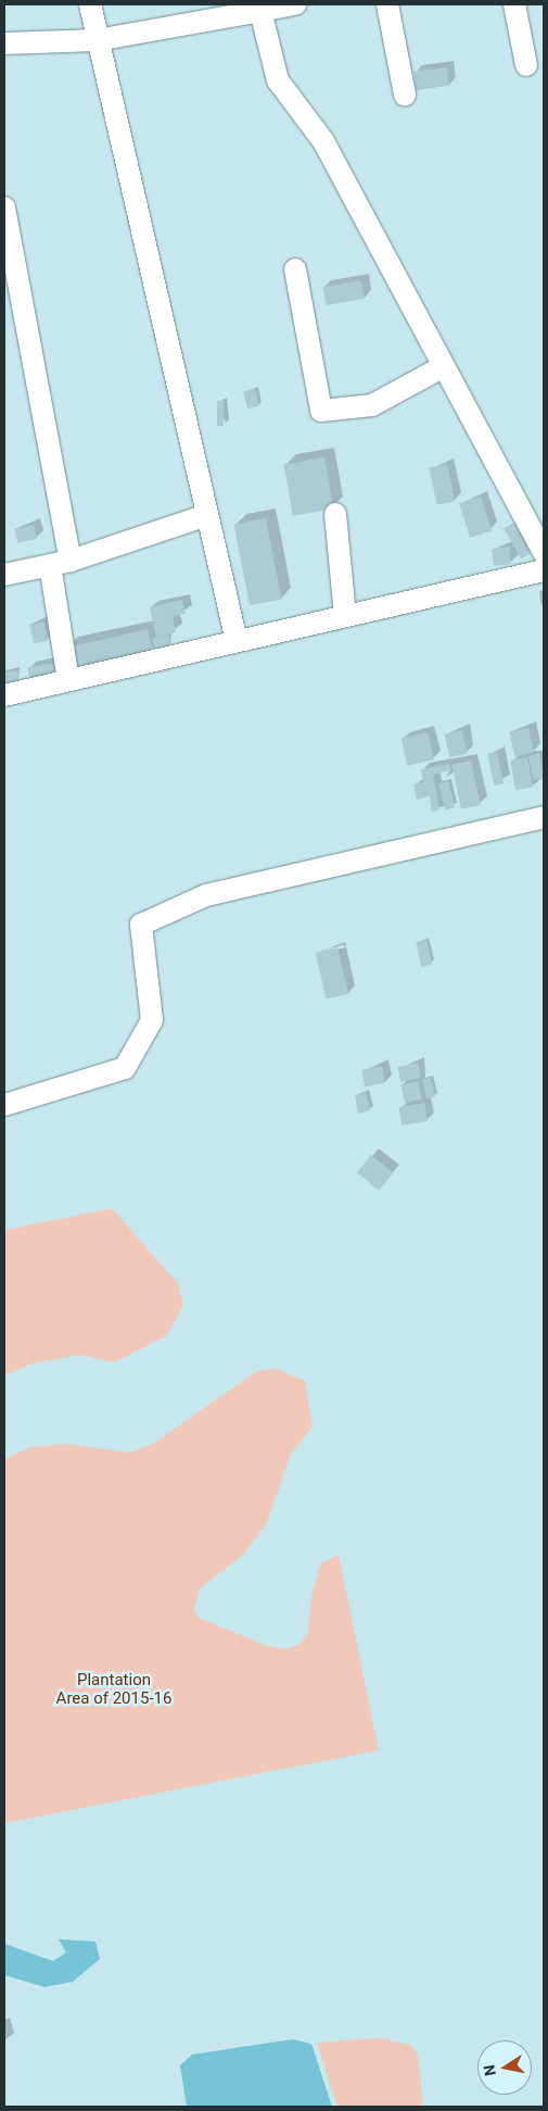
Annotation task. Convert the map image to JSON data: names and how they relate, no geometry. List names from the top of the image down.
{
  "parks": ["Plantation Area of 2015-16"],
  "north": "left"
}
